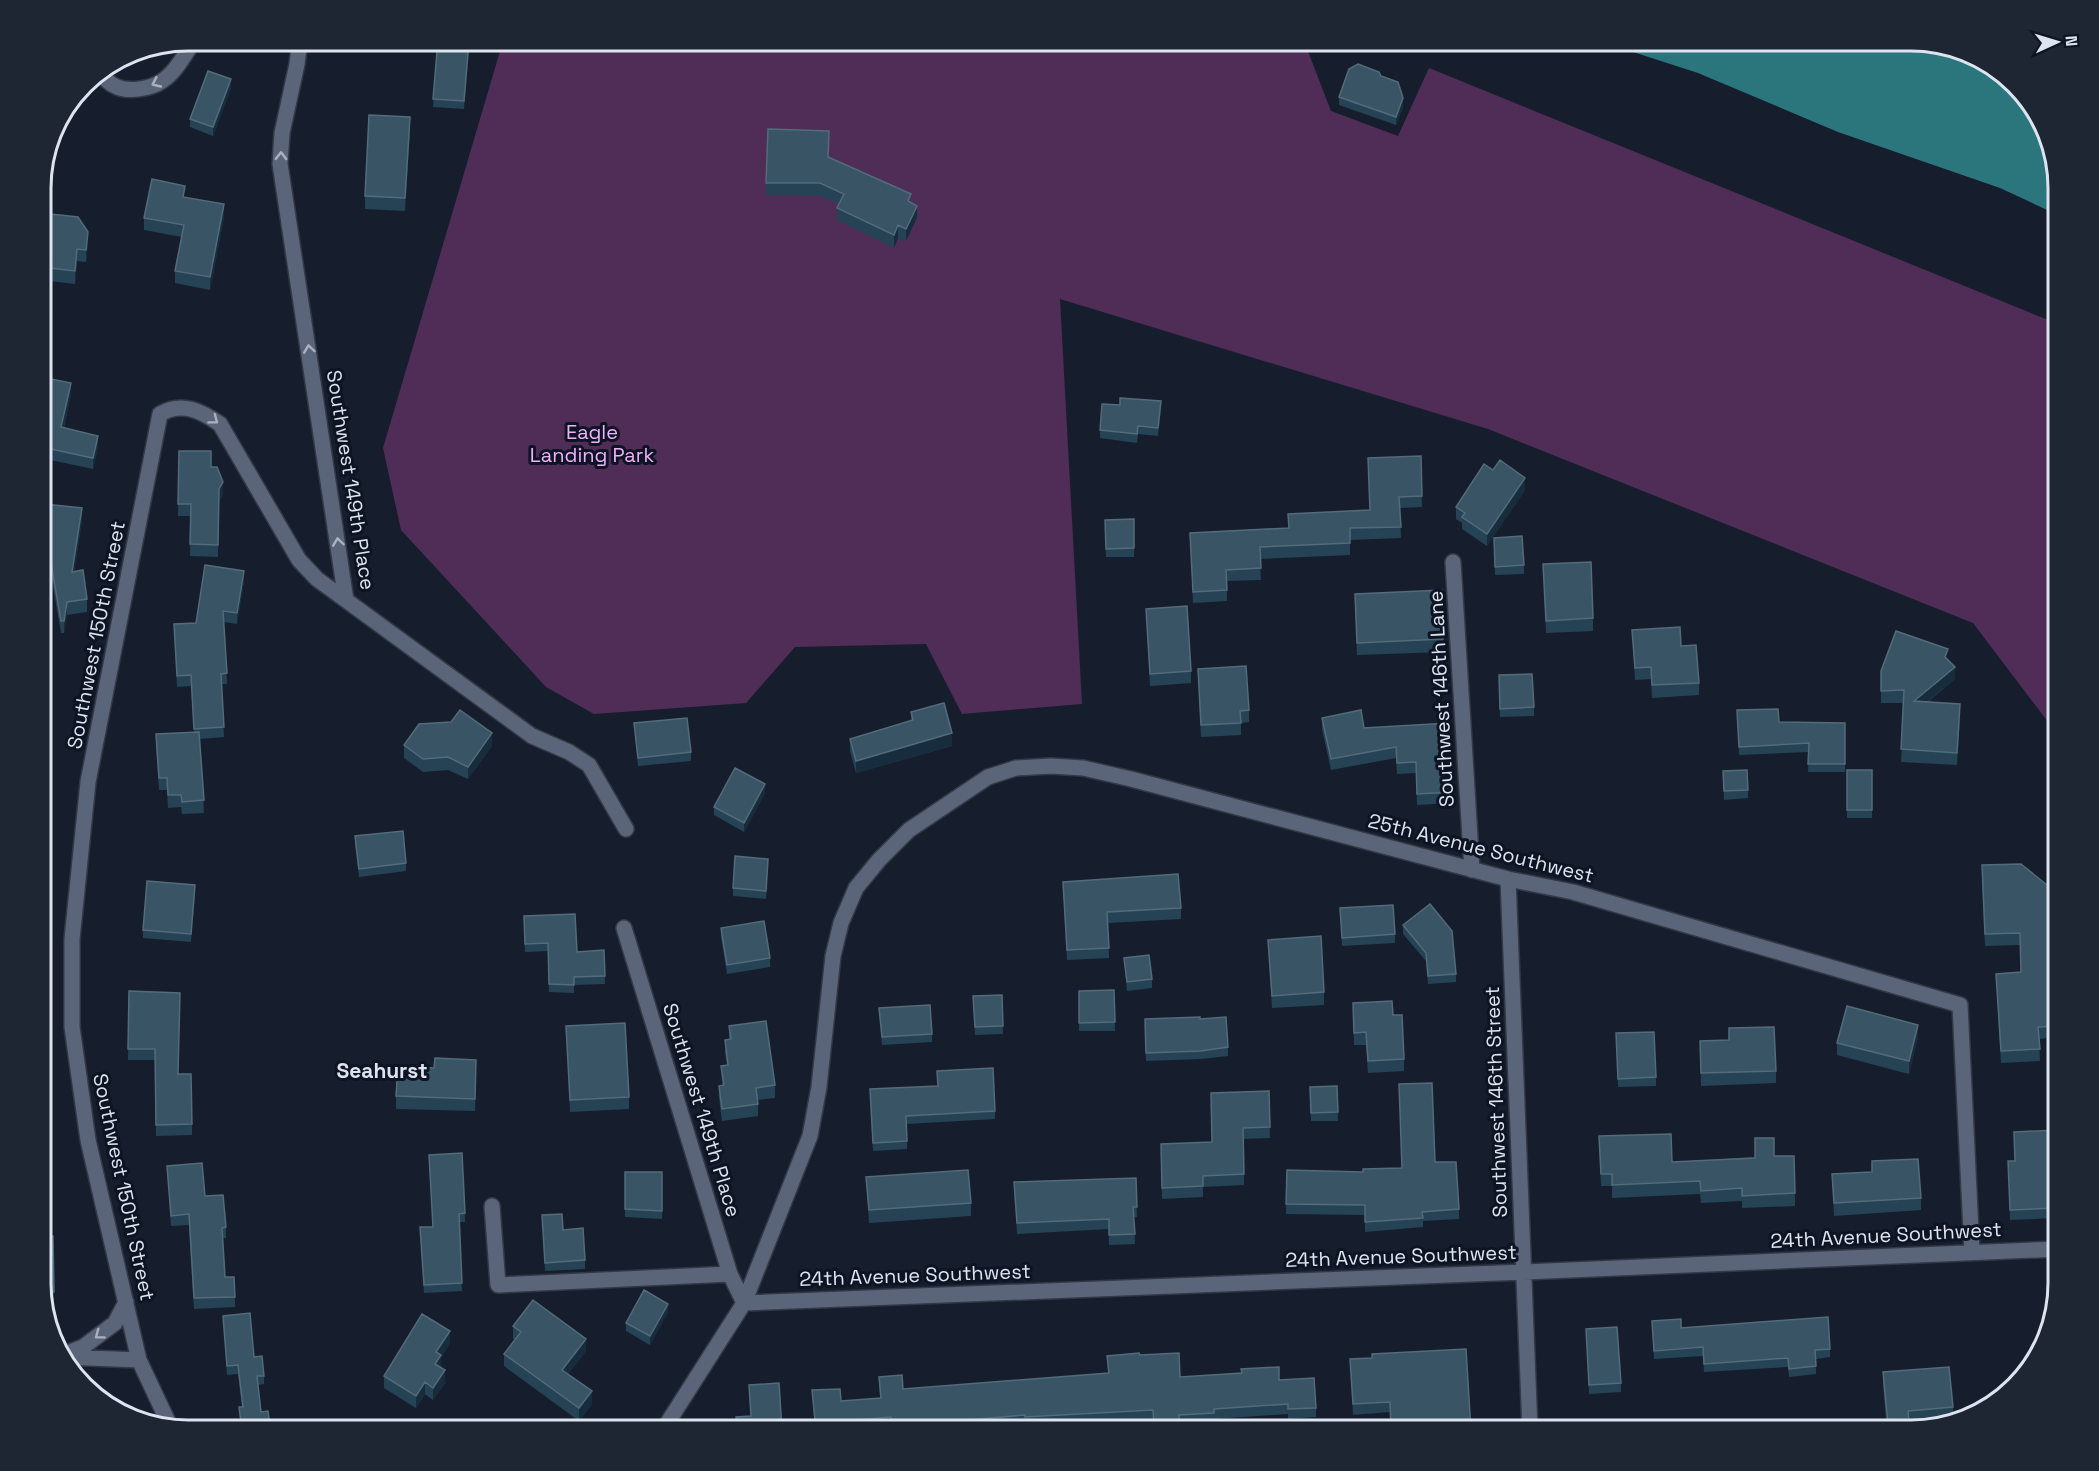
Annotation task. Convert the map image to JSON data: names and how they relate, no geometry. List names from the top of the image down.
{
  "streets": {
    "street": [
      "Southwest 149th Place",
      "Southwest 150th Street",
      "Southwest 146th Lane",
      "25th Avenue Southwest",
      "Southwest 146th Street",
      "24th Avenue Southwest"
    ]
  },
  "crossings": [
    ["Southwest 149th Place", "Southwest 150th Street"],
    ["Southwest 149th Place", "25th Avenue Southwest"],
    ["Southwest 149th Place", "24th Avenue Southwest"],
    ["Southwest 146th Lane", "25th Avenue Southwest"],
    ["25th Avenue Southwest", "Southwest 146th Street"],
    ["25th Avenue Southwest", "24th Avenue Southwest"],
    ["Southwest 146th Street", "24th Avenue Southwest"]
  ],
  "one_way": ["Southwest 149th Place"],
  "districts": ["Seahurst"],
  "parks": ["Eagle Landing Park"],
  "north": "right"
}
